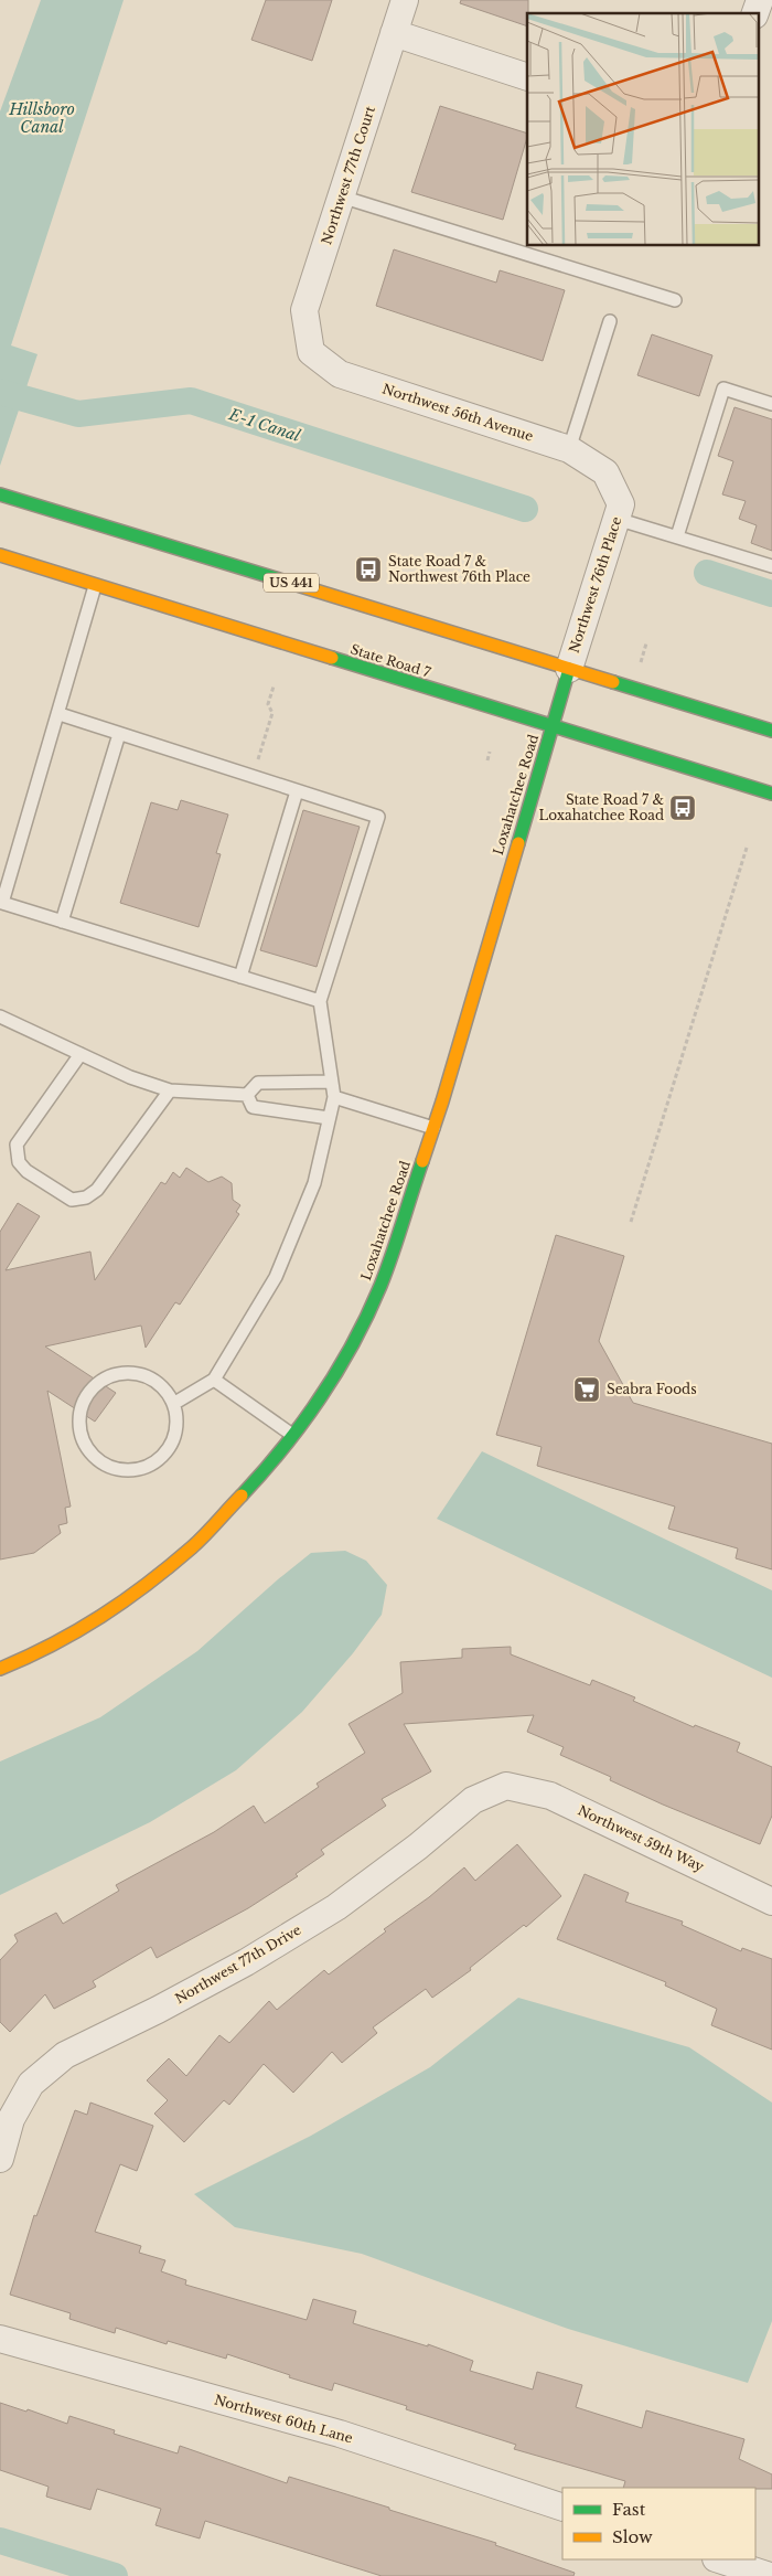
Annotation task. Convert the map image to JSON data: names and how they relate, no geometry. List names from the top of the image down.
{
  "streets": {
    "main road": ["US 441", "State Road 7", "Loxahatchee Road"],
    "street": [
      "Northwest 77th Court",
      "Northwest 56th Avenue",
      "Northwest 76th Place",
      "Northwest 59th Way",
      "Northwest 77th Drive",
      "Northwest 60th Lane"
    ]
  },
  "crossings": [
    ["Northwest 77th Court", "Northwest 56th Avenue"],
    ["Northwest 56th Avenue", "Northwest 76th Place"],
    ["US 441", "Northwest 76th Place"],
    ["US 441", "Loxahatchee Road"],
    ["Northwest 76th Place", "Loxahatchee Road"],
    ["State Road 7", "Loxahatchee Road"],
    ["Northwest 59th Way", "Northwest 77th Drive"]
  ],
  "water": ["Hillsboro Canal", "E-1 Canal"],
  "places": {
    "bus stop": ["State Road 7 & Northwest 76th Place", "State Road 7 & Loxahatchee Road"],
    "supermarket": ["Seabra Foods"]
  },
  "legend": ["Fast", "Slow"]
}
